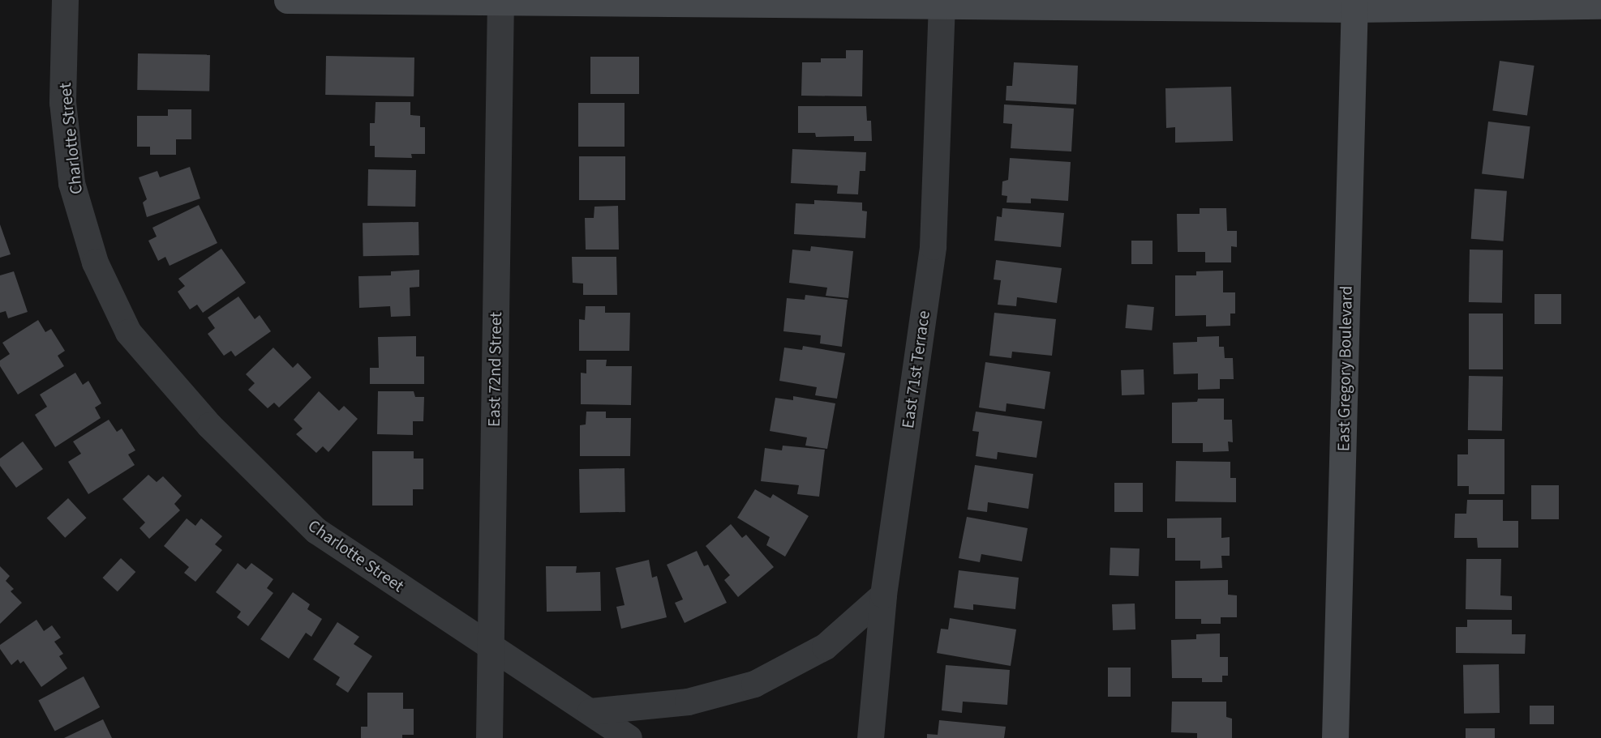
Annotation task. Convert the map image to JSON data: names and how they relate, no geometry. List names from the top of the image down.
{
  "streets": {
    "main road": ["East Gregory Boulevard"],
    "street": ["Charlotte Street", "East 72nd Street", "East 71st Terrace"]
  },
  "crossings": [
    ["Charlotte Street", "East 72nd Street"]
  ]
}
